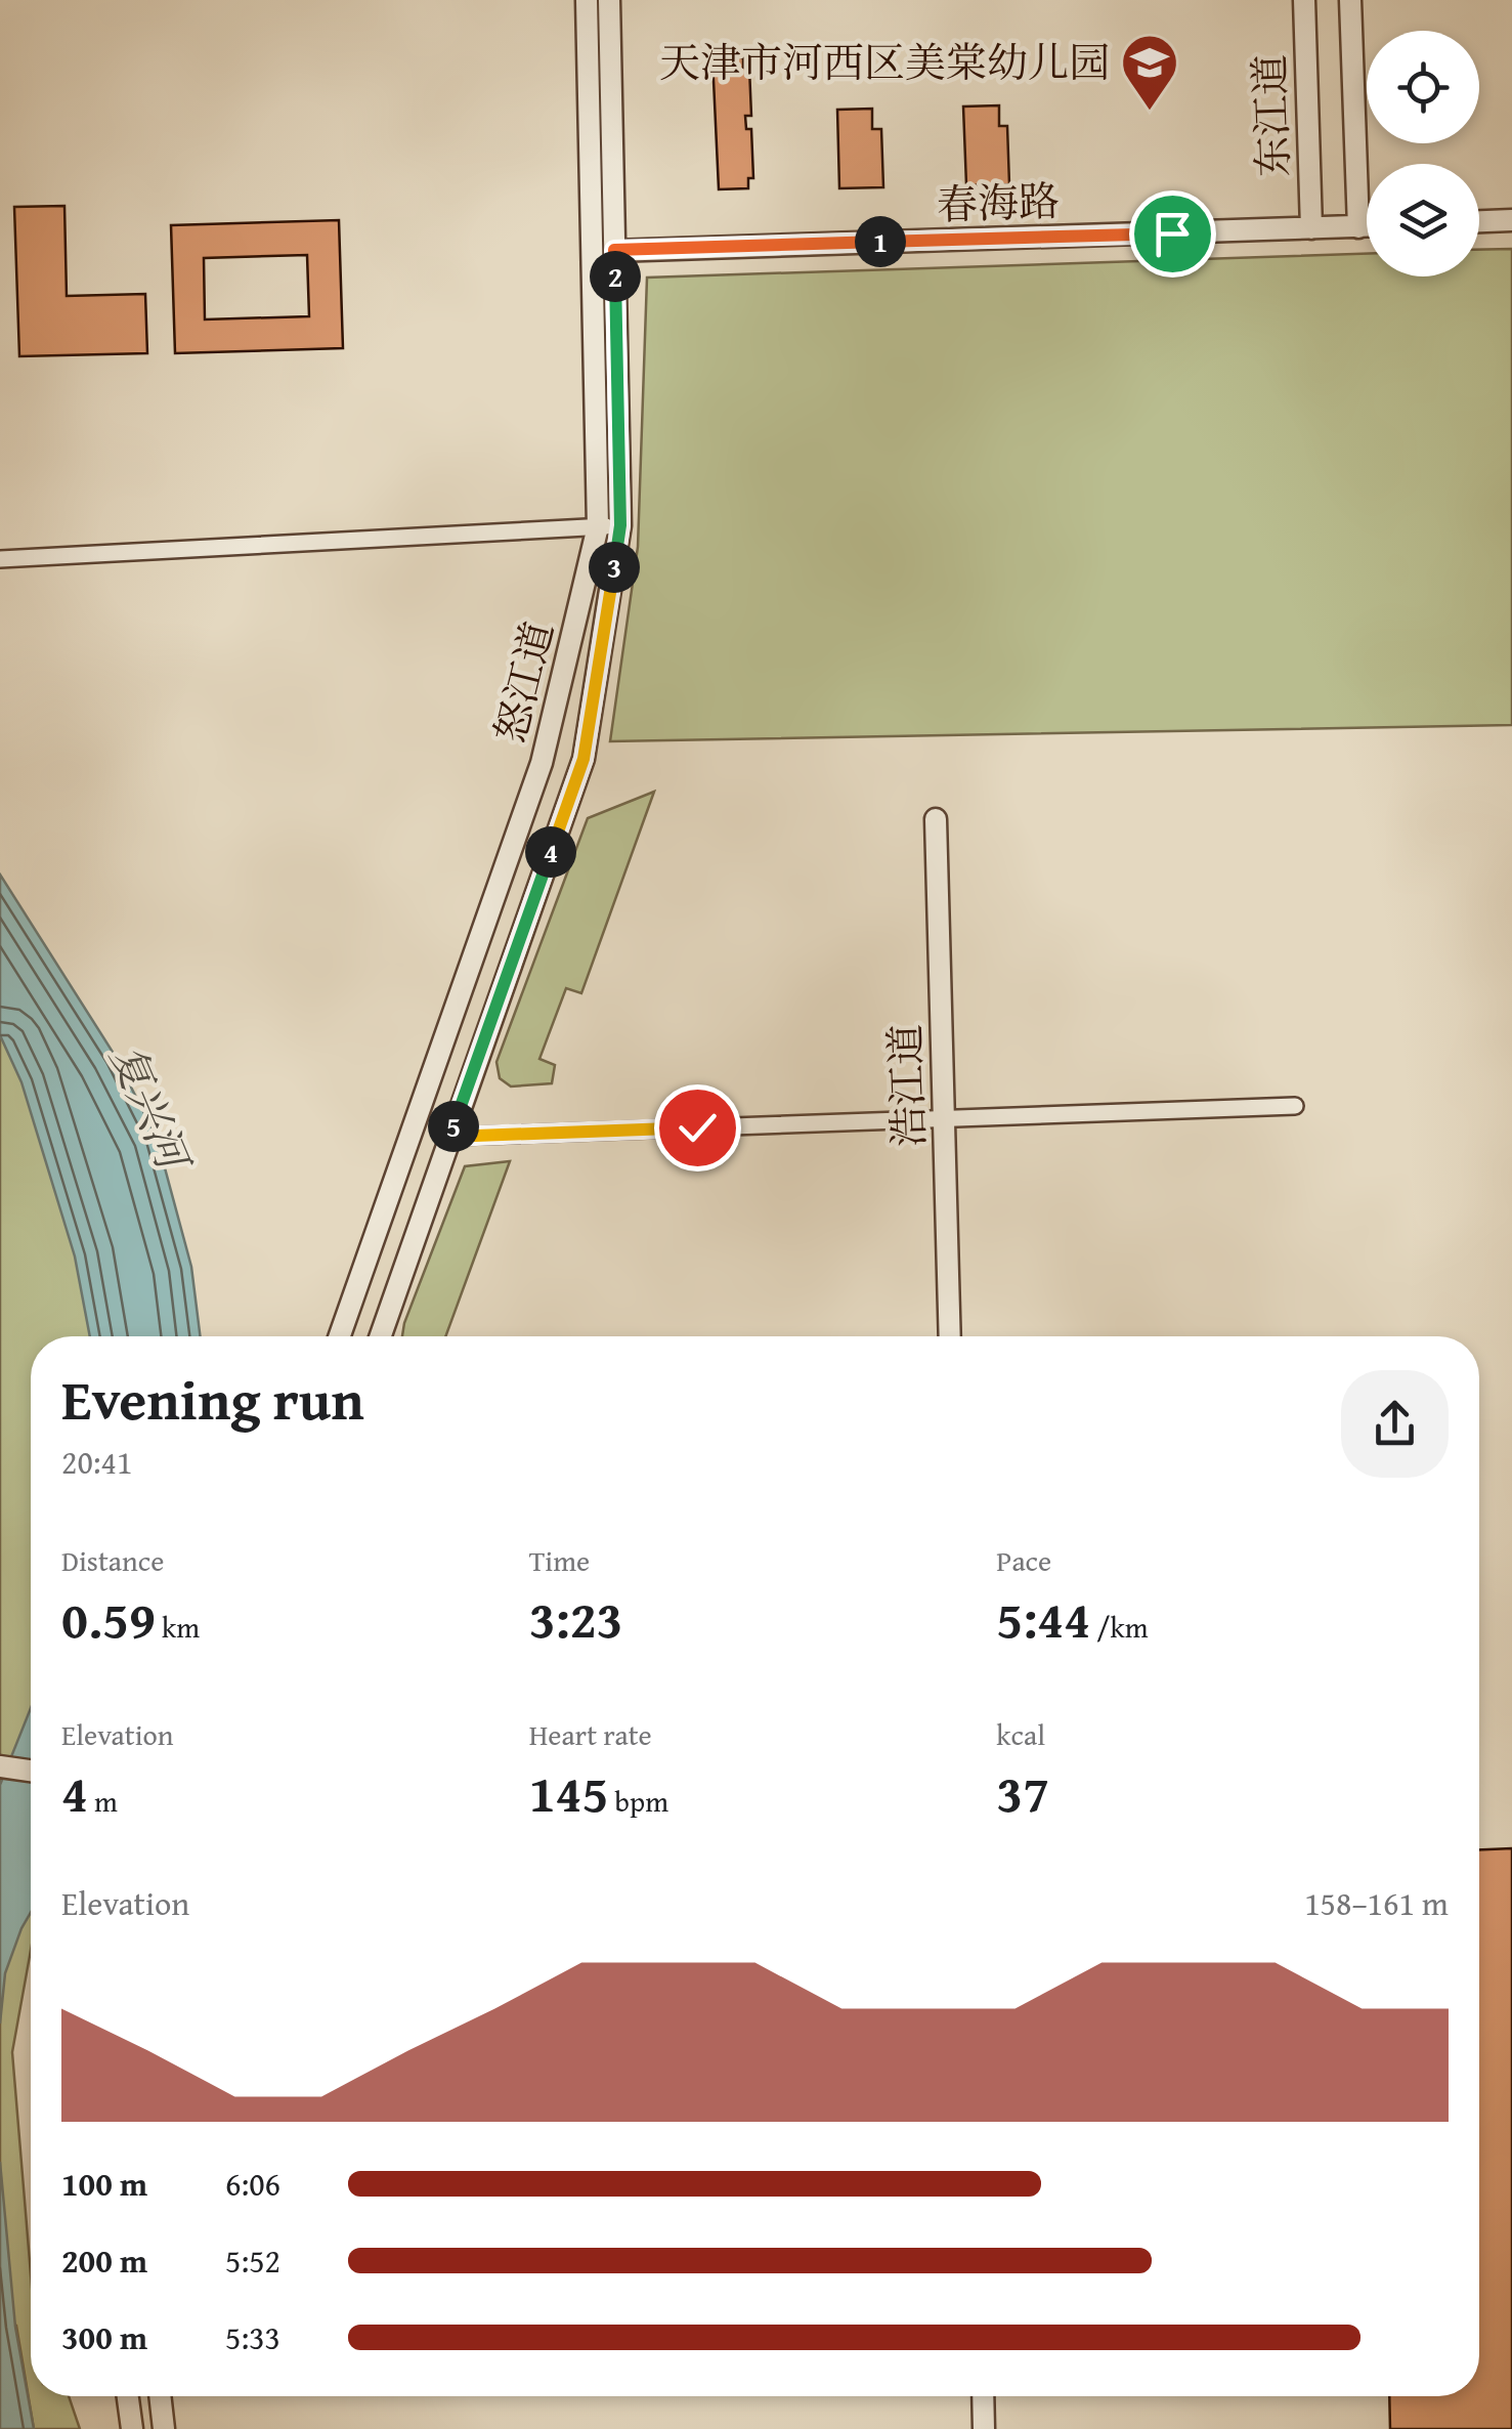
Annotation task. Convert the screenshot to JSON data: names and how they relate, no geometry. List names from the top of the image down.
{
  "streets": {
    "street": [
      "东江道",
      "春海路",
      "怒江道",
      "浩江道"
    ]
  },
  "crossings": [
    ["东江道", "春海路"],
    ["春海路", "怒江道"]
  ],
  "water": ["复兴河"],
  "places": {
    "school or university": ["天津市河西区美棠幼儿园"]
  },
  "page": {
    "pins": [
      "1",
      "2",
      "3",
      "4",
      "5"
    ],
    "heading": ["Evening run", "20:41"],
    "stats": [
      ["Distance", "0.59 km"],
      ["Time", "3:23"],
      ["Pace", "5:44 /km"],
      ["Elevation", "4 m"],
      ["Heart rate", "145 bpm"],
      ["kcal", "37"]
    ],
    "chart": ["Elevation", "158–161 m"],
    "list": [
      {
        "name": "100 m",
        "note": "6:06"
      },
      {
        "name": "200 m",
        "note": "5:52"
      },
      {
        "name": "300 m",
        "note": "5:33"
      }
    ]
  }
}
